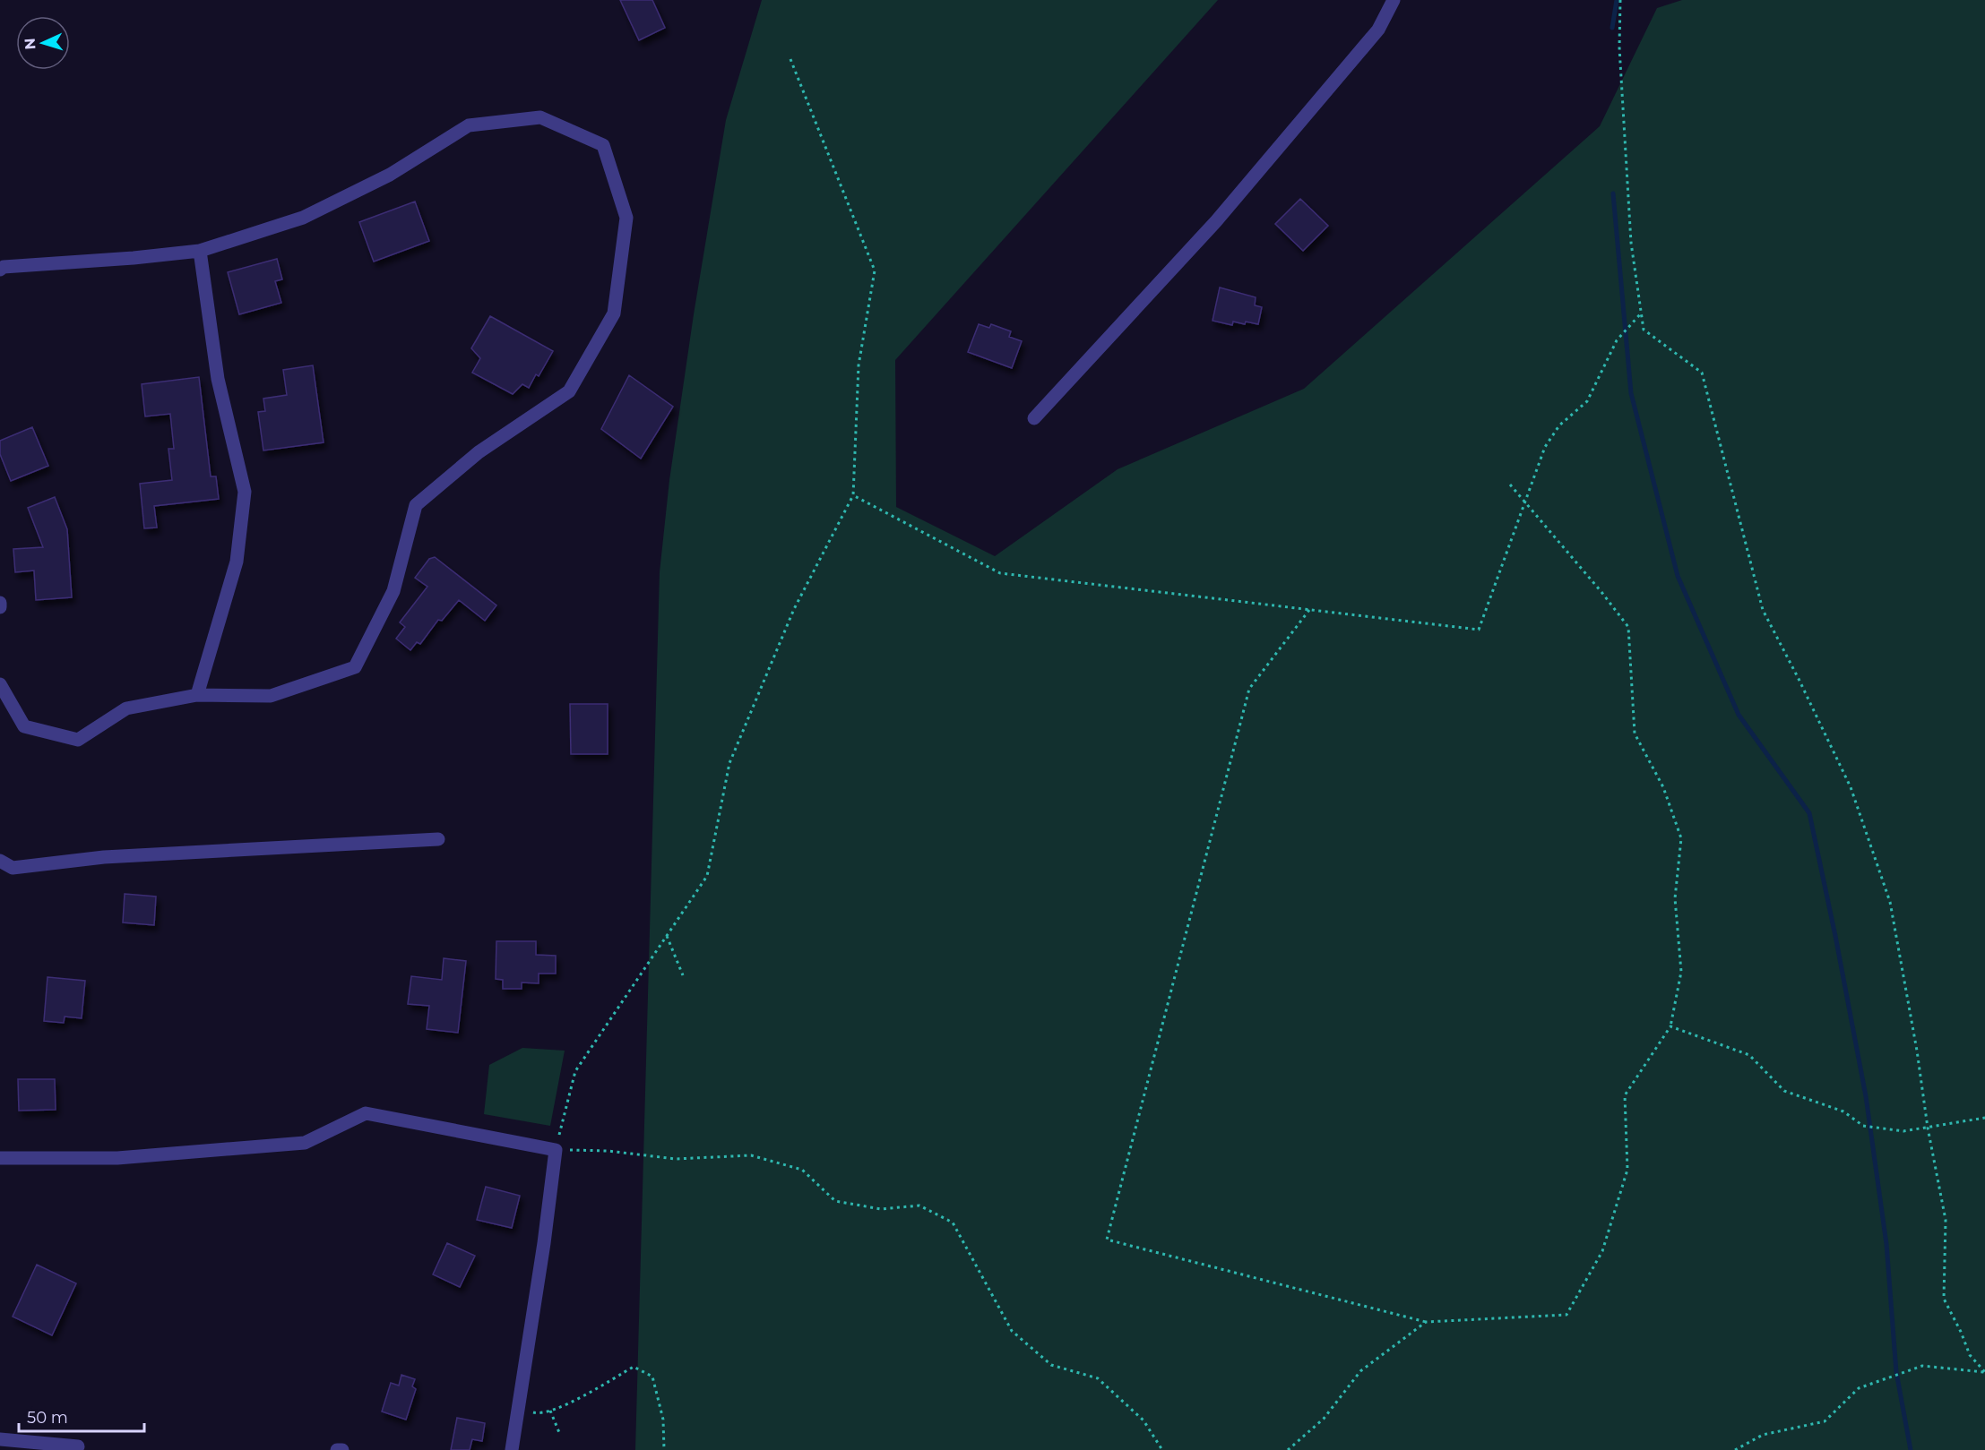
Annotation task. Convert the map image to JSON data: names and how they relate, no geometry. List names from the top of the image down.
{
  "scale_bar": "50 m",
  "north": "left"
}
